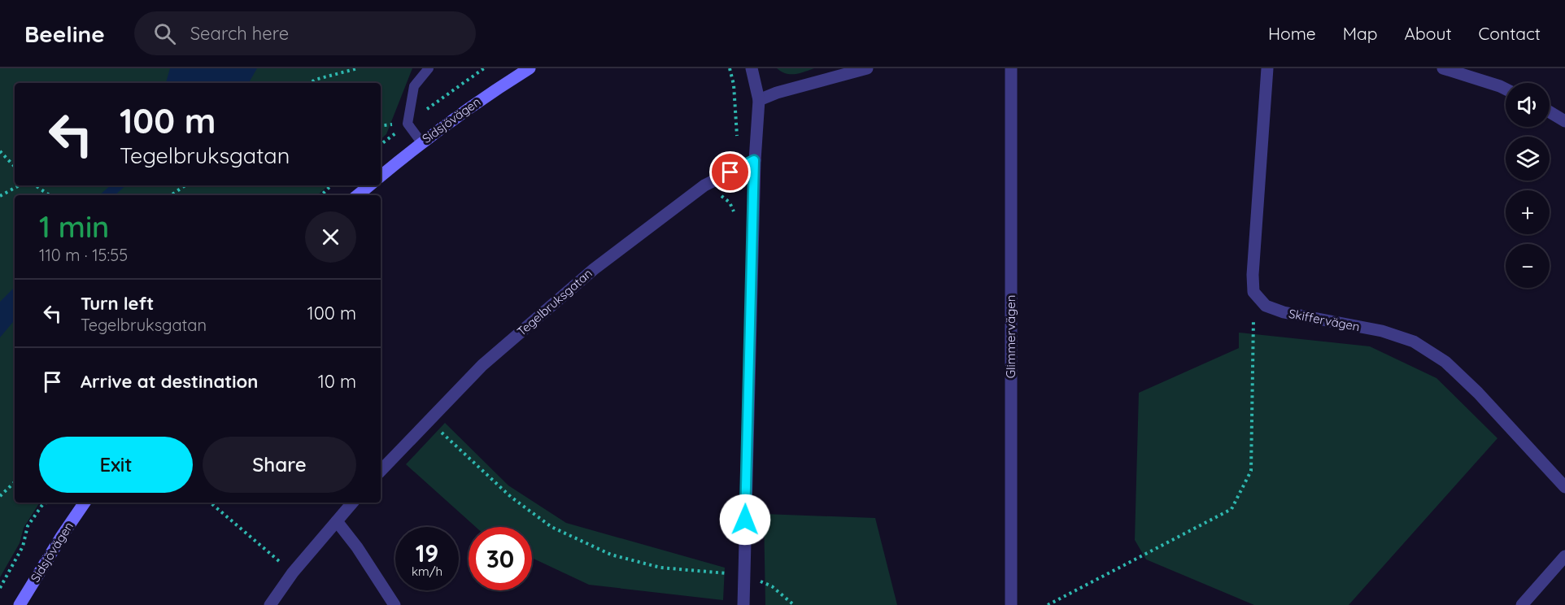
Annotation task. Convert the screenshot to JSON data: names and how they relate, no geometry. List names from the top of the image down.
{
  "streets": {
    "main road": ["Sidsjövägen"],
    "street": ["Tegelbruksgatan", "Skiffervägen", "Glimmervägen"]
  },
  "page": {
    "header": "Beeline",
    "search": "Search here",
    "nav": [
      "Home",
      "Map",
      "About",
      "Contact"
    ],
    "map_buttons": ["+", "−"],
    "turn": ["100 m", "Tegelbruksgatan"],
    "heading": ["1 min", "110 m · 15:55"],
    "list": [
      {
        "name": "Turn left",
        "note": "Tegelbruksgatan",
        "value": "100 m"
      },
      {
        "name": "Arrive at destination",
        "value": "10 m"
      }
    ],
    "buttons": ["Exit", "Share"],
    "speed": "19 km/h",
    "limit": "30"
  }
}
